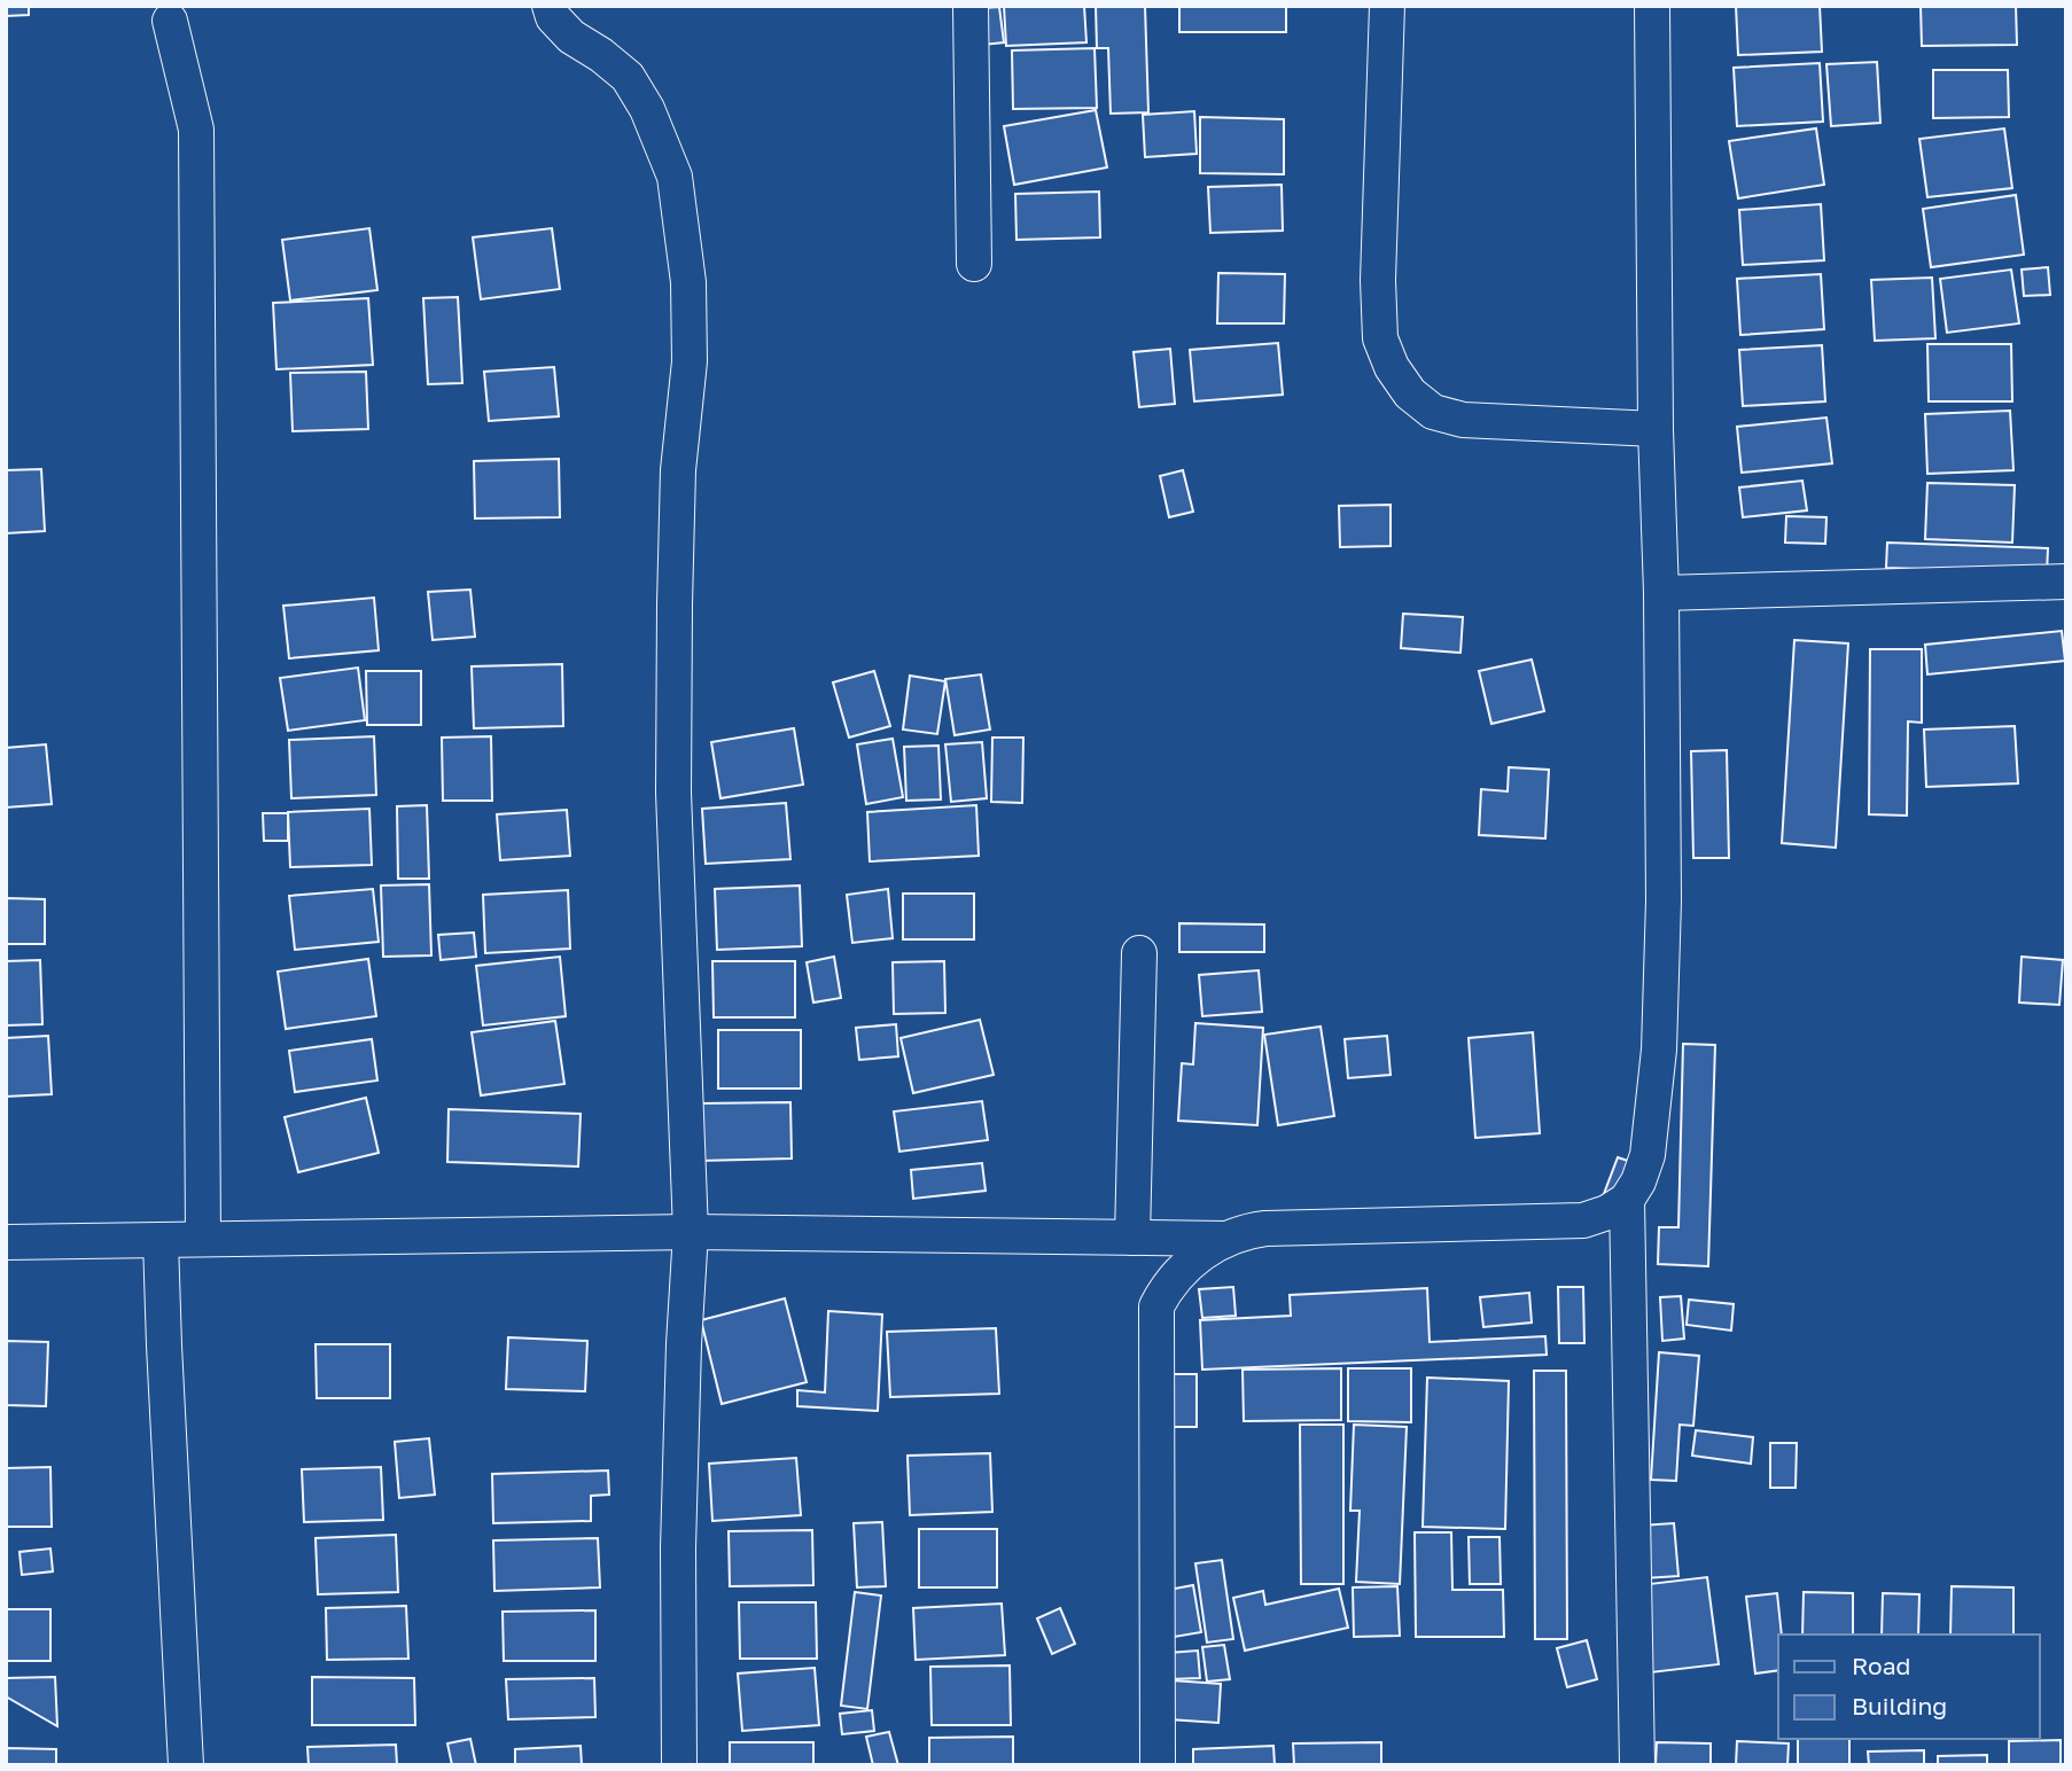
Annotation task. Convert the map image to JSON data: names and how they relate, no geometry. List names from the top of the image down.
{
  "legend": ["Road", "Building"]
}
